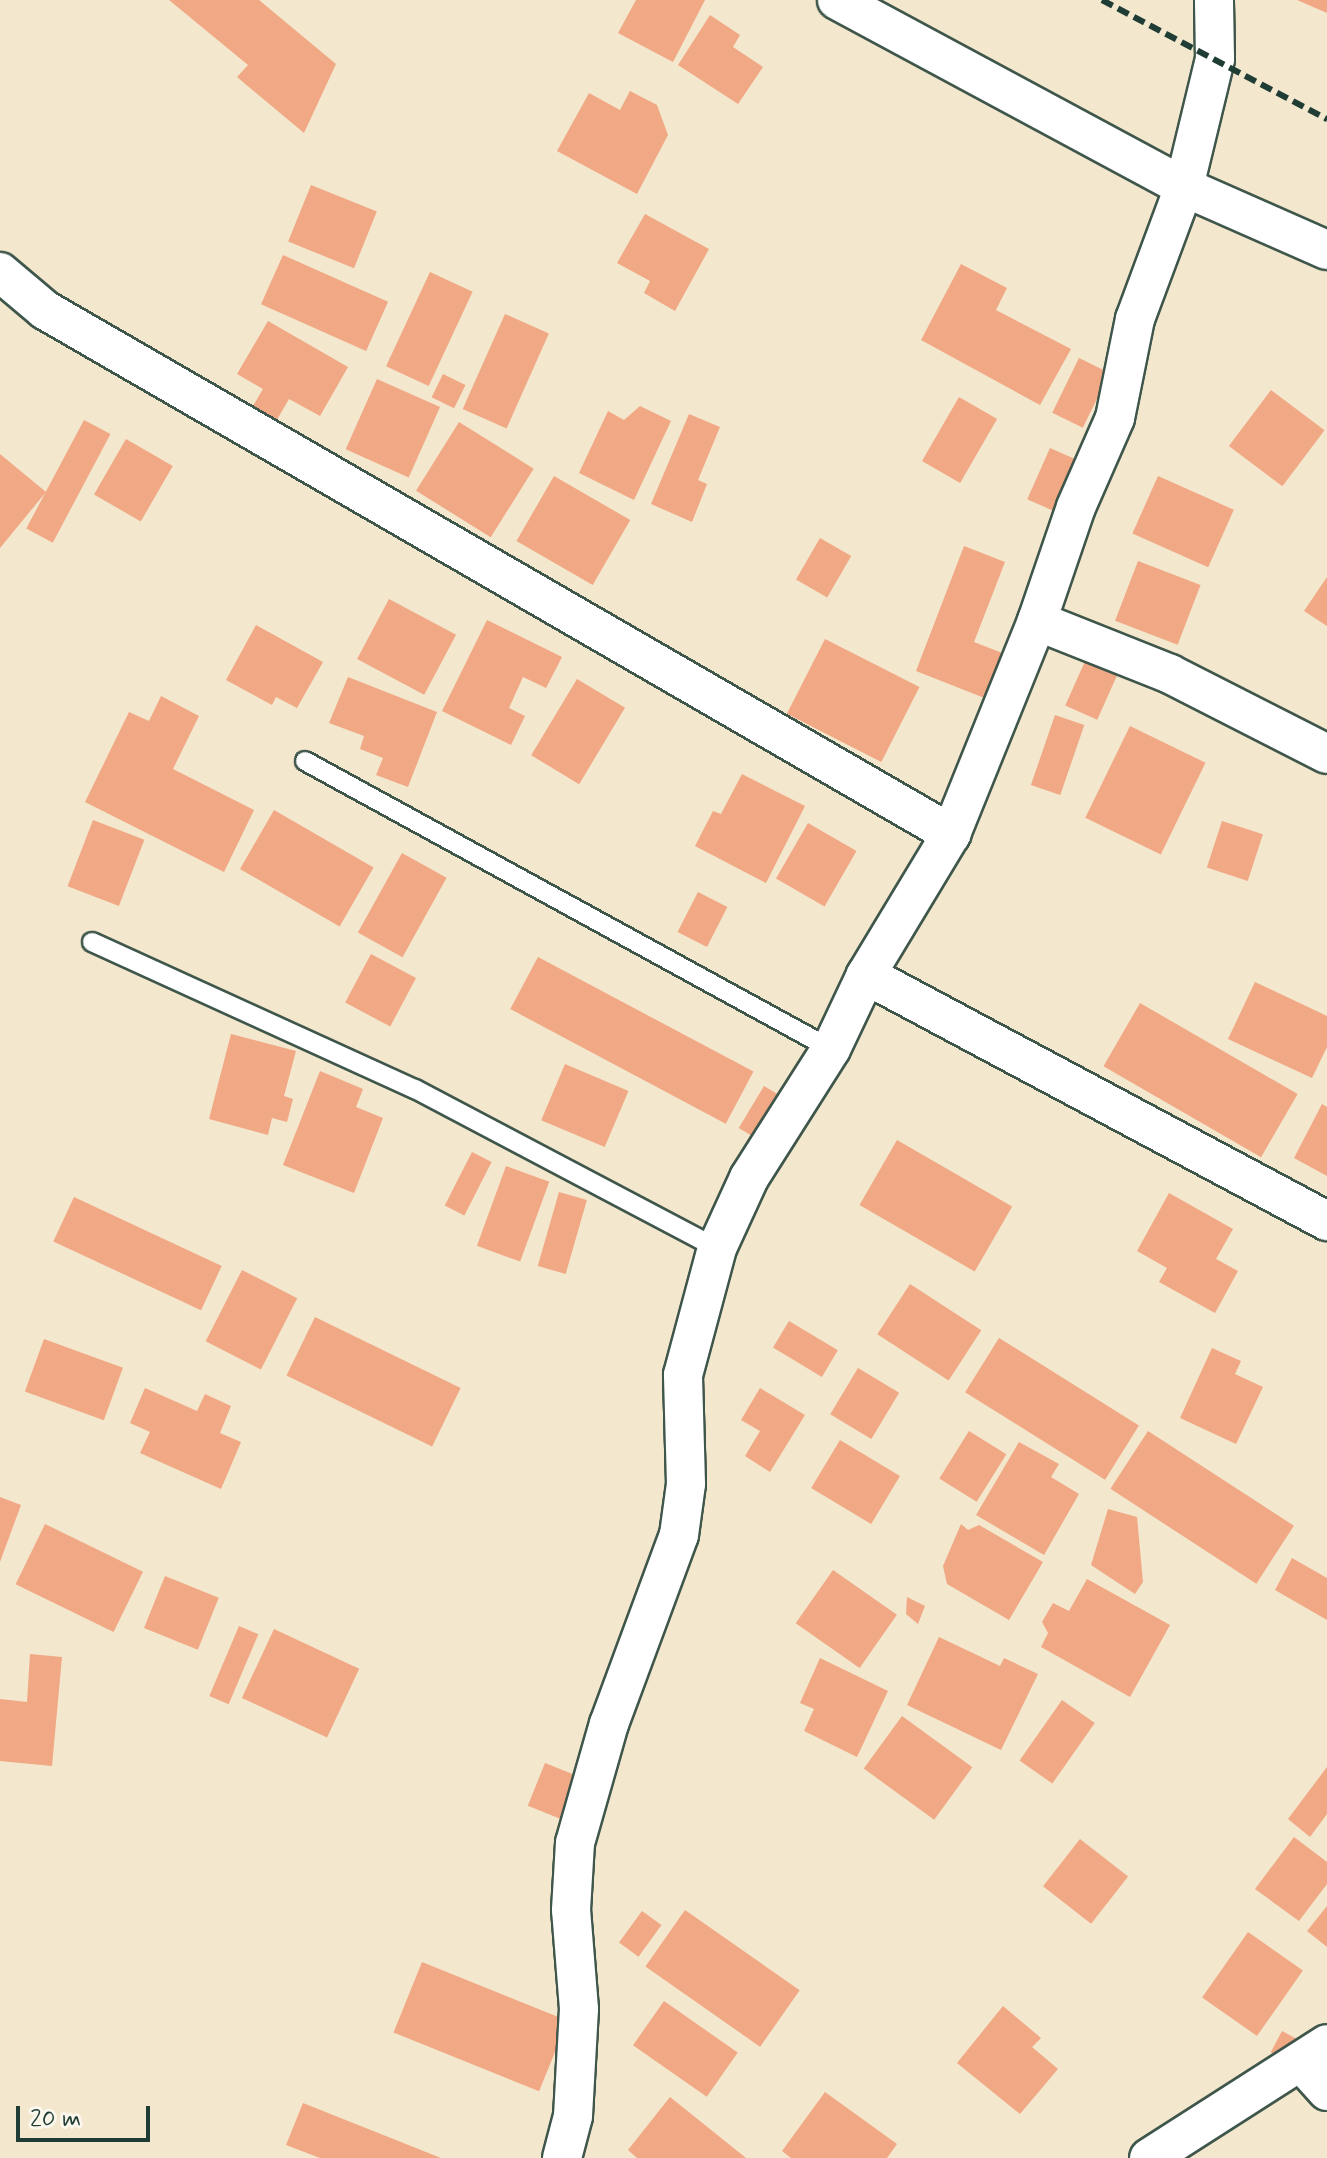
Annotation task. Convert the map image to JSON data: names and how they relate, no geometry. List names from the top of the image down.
{
  "scale_bar": "20 m"
}
